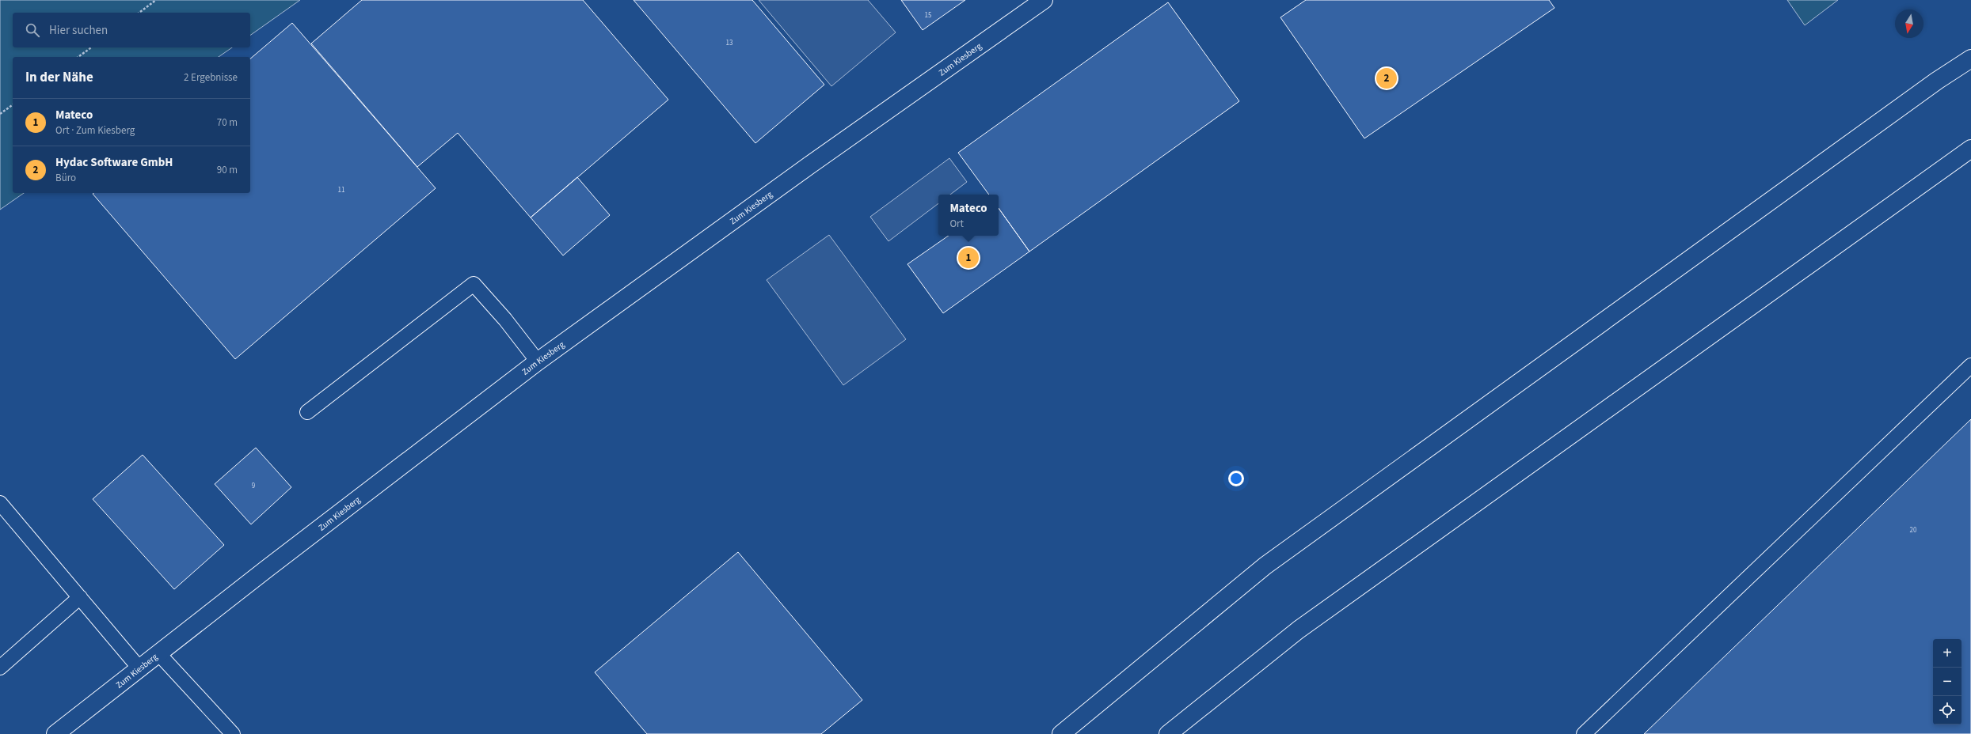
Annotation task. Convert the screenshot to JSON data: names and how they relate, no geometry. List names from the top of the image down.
{
  "streets": {
    "main road": ["Zum Kiesberg"]
  },
  "house_numbers": [
    "15",
    "13",
    "11",
    "9",
    "20"
  ],
  "north": "bottom",
  "page": {
    "search": "Hier suchen",
    "heading": ["In der Nähe", "2 Ergebnisse"],
    "pins": ["2", "1"],
    "list": [
      {
        "mark": "1",
        "name": "Mateco",
        "note": "Ort · Zum Kiesberg",
        "value": "70 m"
      },
      {
        "mark": "2",
        "name": "Hydac Software GmbH",
        "note": "Büro",
        "value": "90 m"
      }
    ],
    "popup": ["Mateco", "Ort"],
    "map_buttons": ["+", "−"]
  }
}
